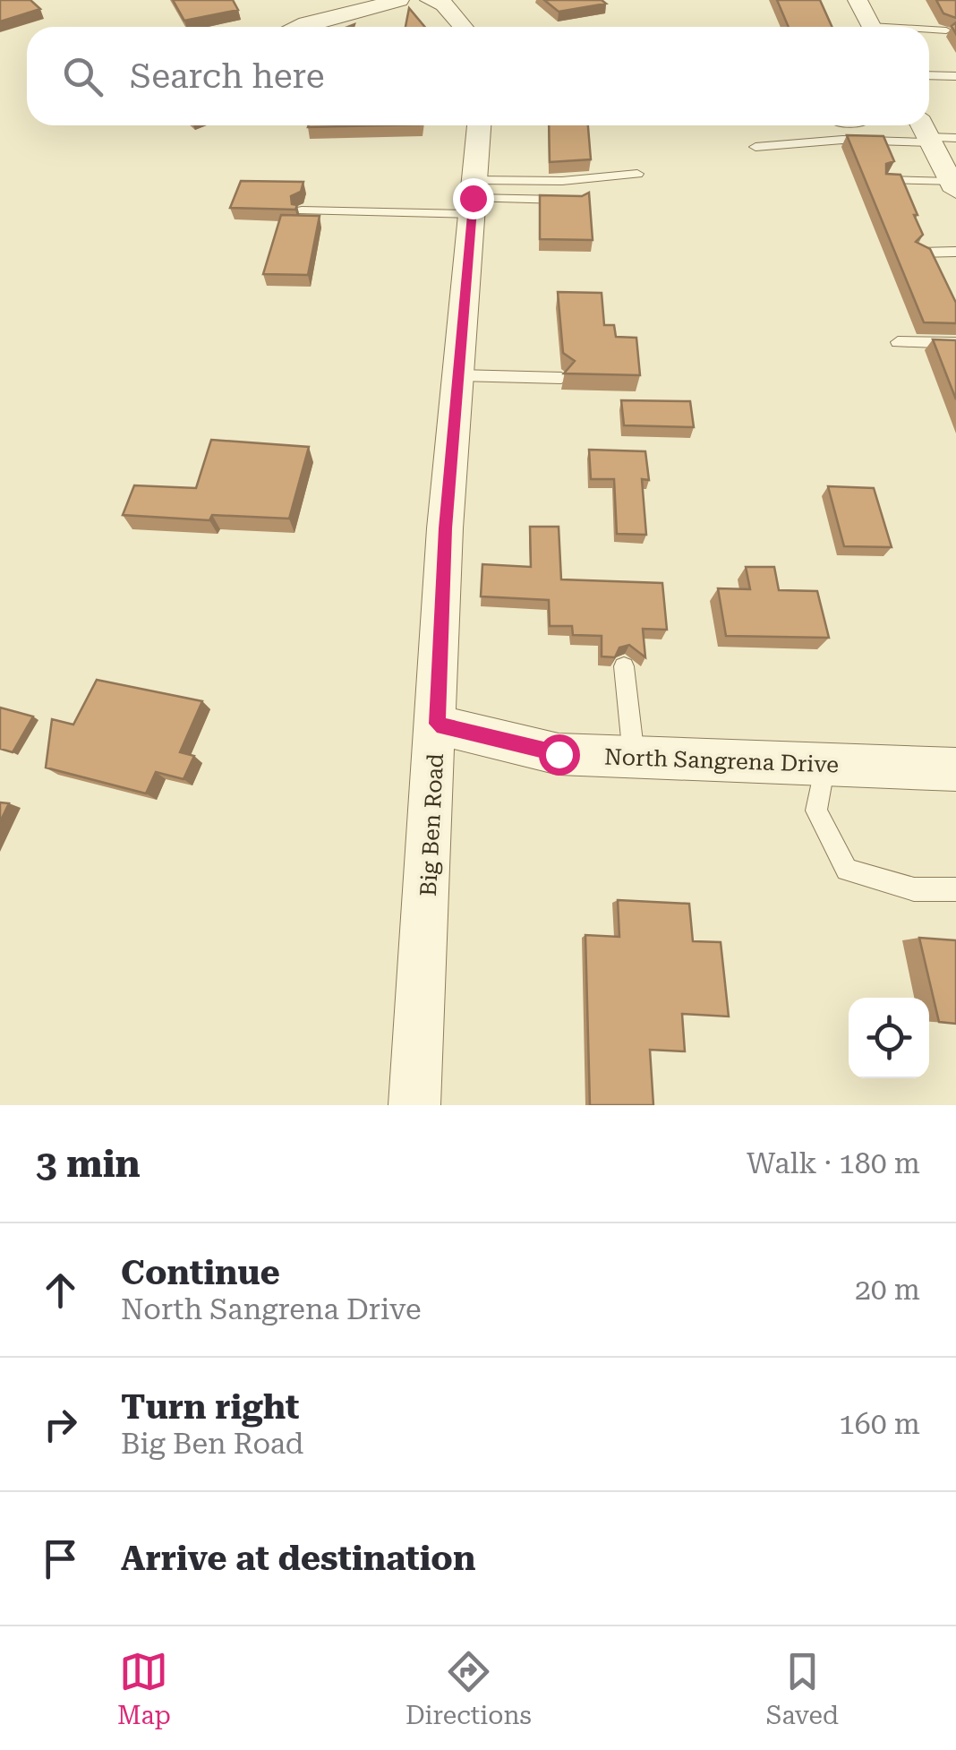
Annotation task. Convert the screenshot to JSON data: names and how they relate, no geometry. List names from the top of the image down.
{
  "streets": {
    "street": ["North Sangrena Drive", "Big Ben Road"]
  },
  "crossings": [
    ["North Sangrena Drive", "Big Ben Road"]
  ],
  "page": {
    "search": "Search here",
    "heading": ["3 min", "Walk · 180 m"],
    "list": [
      ["Continue", "North Sangrena Drive", "20 m"],
      ["Turn right", "Big Ben Road", "160 m"],
      "Arrive at destination"
    ],
    "nav": ["Map", "Directions", "Saved"]
  }
}
